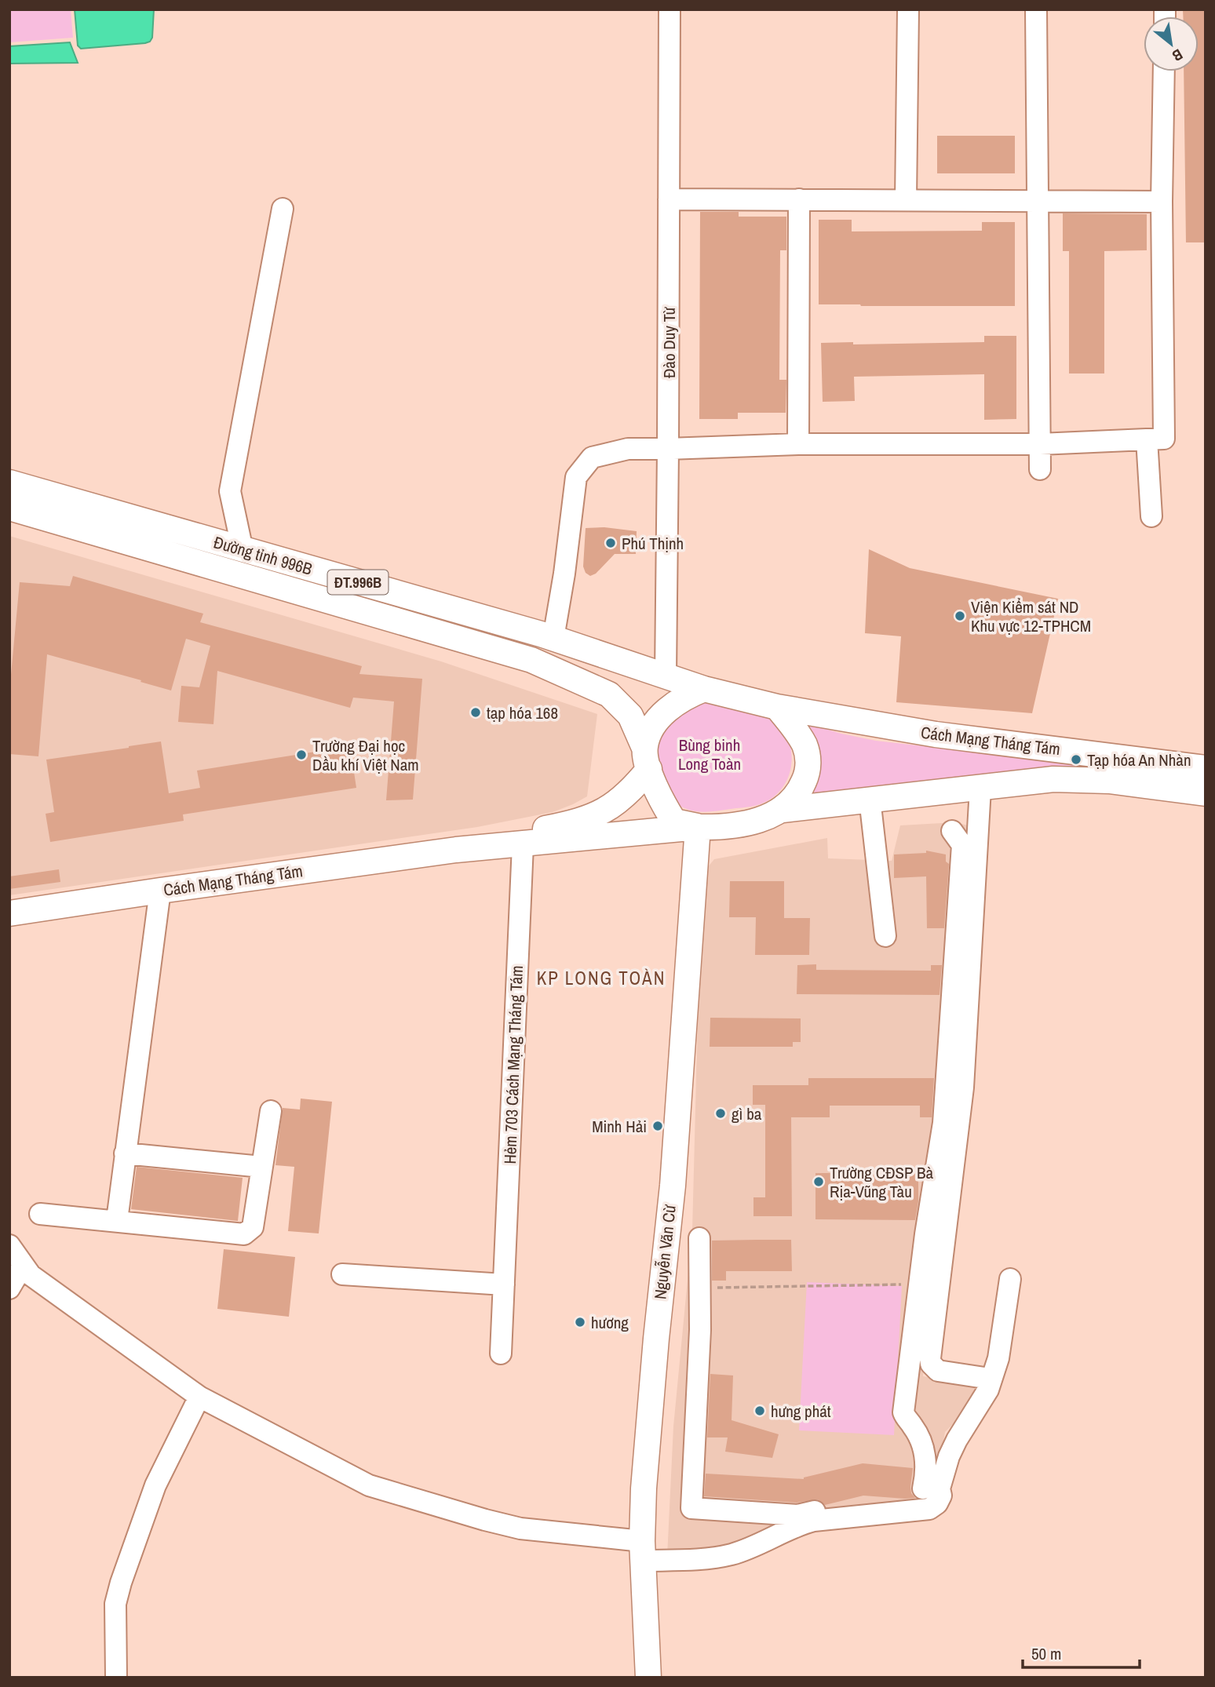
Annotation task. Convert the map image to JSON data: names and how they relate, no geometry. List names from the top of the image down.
{
  "streets": {
    "main road": [
      "Đường tỉnh 996B",
      "ĐT.996B",
      "Cách Mạng Tháng Tám",
      "Nguyễn Văn Cừ"
    ],
    "street": ["Đào Duy Từ", "Hẻm 703 Cách Mạng Tháng Tám"]
  },
  "crossings": [
    ["Đào Duy Từ", "Đường tỉnh 996B"],
    ["Đường tỉnh 996B", "Cách Mạng Tháng Tám"],
    ["Đường tỉnh 996B", "Nguyễn Văn Cừ"],
    ["Cách Mạng Tháng Tám", "Hẻm 703 Cách Mạng Tháng Tám"],
    ["Cách Mạng Tháng Tám", "Nguyễn Văn Cừ"]
  ],
  "districts": ["KP LONG TOÀN"],
  "parks": ["Bùng binh Long Toàn"],
  "places": [
    "Phú Thịnh",
    "Viện Kiểm sát ND Khu vực 12-TPHCM",
    "tạp hóa 168",
    "Trường Đại học Dầu khí Việt Nam",
    "Tạp hóa An Nhàn",
    "gì ba",
    "Minh Hải",
    "Trường CĐSP Bà Rịa-Vũng Tàu",
    "hương",
    "hưng phát"
  ],
  "scale_bar": "50 m",
  "north": "bottom right"
}
